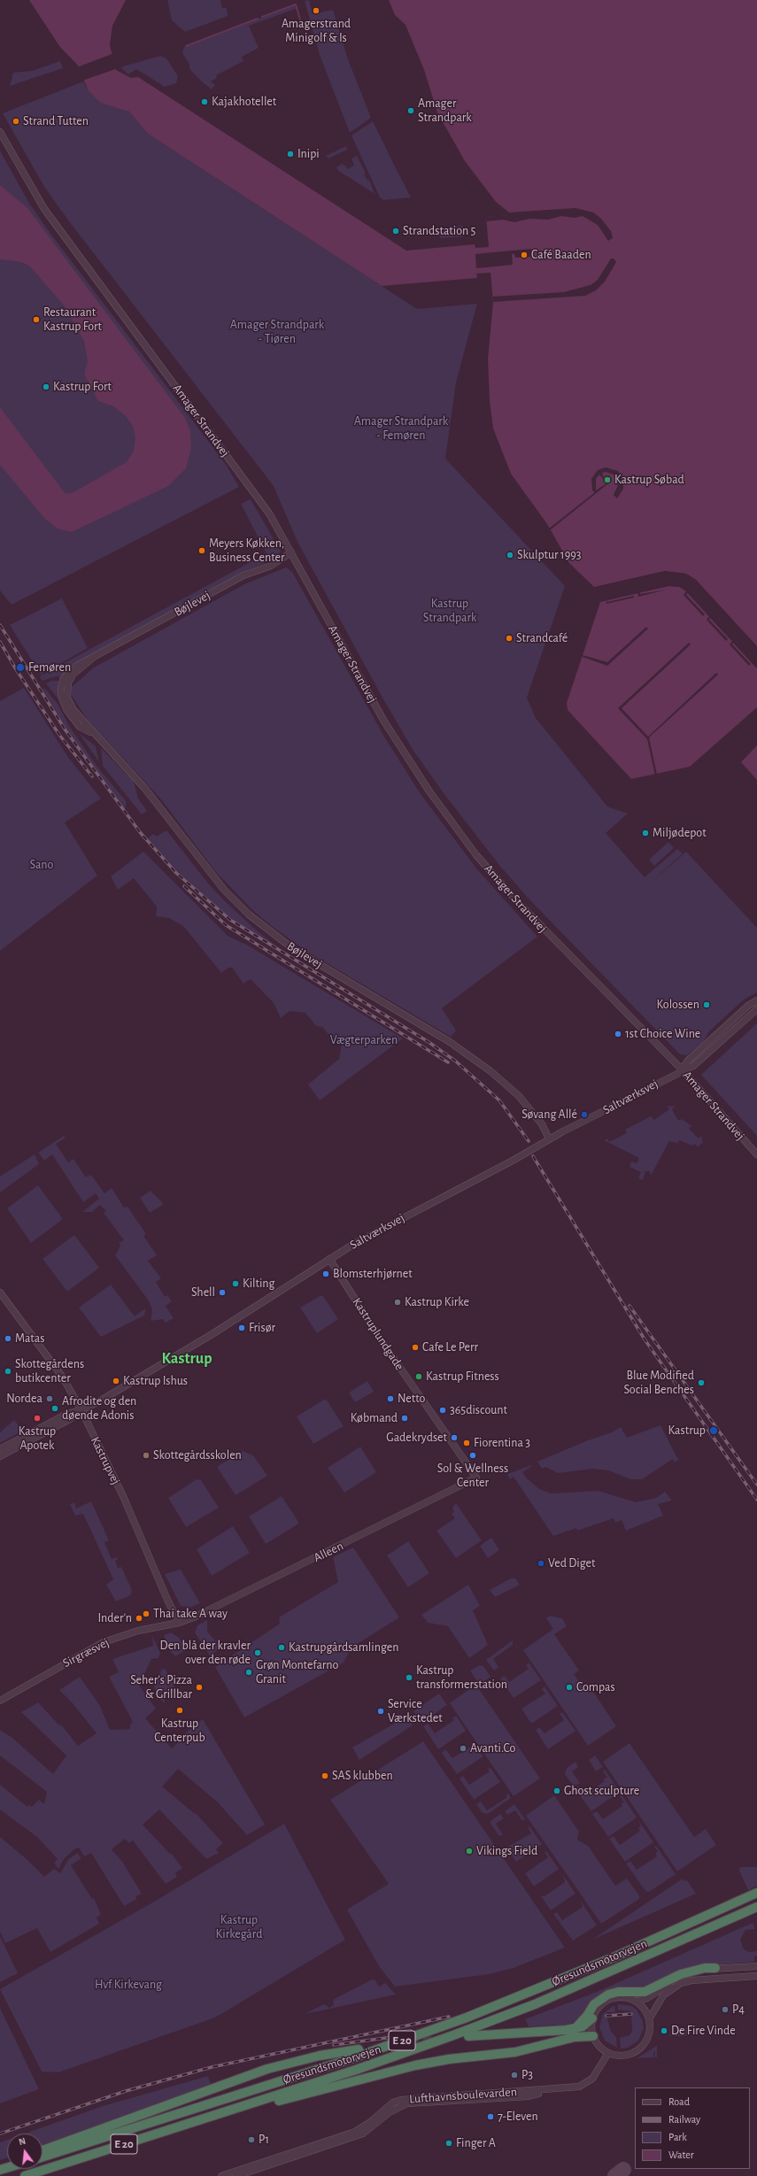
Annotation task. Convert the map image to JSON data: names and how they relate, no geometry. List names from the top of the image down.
{
  "streets": {
    "highway": ["Øresundsmotorvejen", "E 20"],
    "street": [
      "Amager Strandvej",
      "Bøjlevej",
      "Saltværksvej",
      "Kastruplundgade",
      "Kastrupvej",
      "Alleen",
      "Sirgræsvej",
      "Lufthavnsboulevarden"
    ]
  },
  "crossings": [
    ["Amager Strandvej", "Bøjlevej"],
    ["Amager Strandvej", "Saltværksvej"],
    ["Bøjlevej", "Saltværksvej"],
    ["Saltværksvej", "Kastruplundgade"],
    ["Saltværksvej", "Kastrupvej"],
    ["Kastruplundgade", "Alleen"],
    ["Kastrupvej", "Alleen"],
    ["Kastrupvej", "Sirgræsvej"],
    ["Alleen", "Sirgræsvej"]
  ],
  "districts": ["Kastrup"],
  "parks": [
    "Amager Strandpark - Tiøren",
    "Amager Strandpark - Femøren",
    "Kastrup Strandpark",
    "Sano",
    "Vægterparken",
    "Kastrup Kirkegård",
    "Hvf Kirkevang"
  ],
  "places": [
    "Amagerstrand Minigolf & Is",
    "Kajakhotellet",
    "Amager Strandpark",
    "Strand Tutten",
    "Inipi",
    "Strandstation 5",
    "Café Baaden",
    "Restaurant Kastrup Fort",
    "Kastrup Fort",
    "Kastrup Søbad",
    "Meyers Køkken, Business Center",
    "Skulptur 1993",
    "Strandcafé",
    "Femøren",
    "Miljødepot",
    "Kolossen",
    "1st Choice Wine",
    "Søvang Allé",
    "Blomsterhjørnet",
    "Kilting",
    "Shell",
    "Kastrup Kirke",
    "Frisør",
    "Matas",
    "Cafe Le Perr",
    "Skottegårdens butikcenter",
    "Kastrup Fitness",
    "Kastrup Ishus",
    "Blue Modified Social Benches",
    "Nordea",
    "Netto",
    "Afrodite og den døende Adonis",
    "365discount",
    "Kastrup Apotek",
    "Købmand",
    "Kastrup",
    "Gadekrydset",
    "Fiorentina 3",
    "Skottegårdsskolen",
    "Sol & Wellness Center",
    "Ved Diget",
    "Thai take A way",
    "Inder'n",
    "Kastrupgårdsamlingen",
    "Den blå der kravler over den røde",
    "Grøn Montefarno Granit",
    "Kastrup transformerstation",
    "Seher's Pizza & Grillbar",
    "Compas",
    "Kastrup Centerpub",
    "Service Værkstedet",
    "Avanti.Co",
    "SAS klubben",
    "Ghost sculpture",
    "Vikings Field",
    "P4",
    "De Fire Vinde",
    "P3",
    "7-Eleven",
    "P1",
    "Finger A"
  ],
  "legend": [
    "Road",
    "Railway",
    "Park",
    "Water"
  ],
  "north": "top"
}
